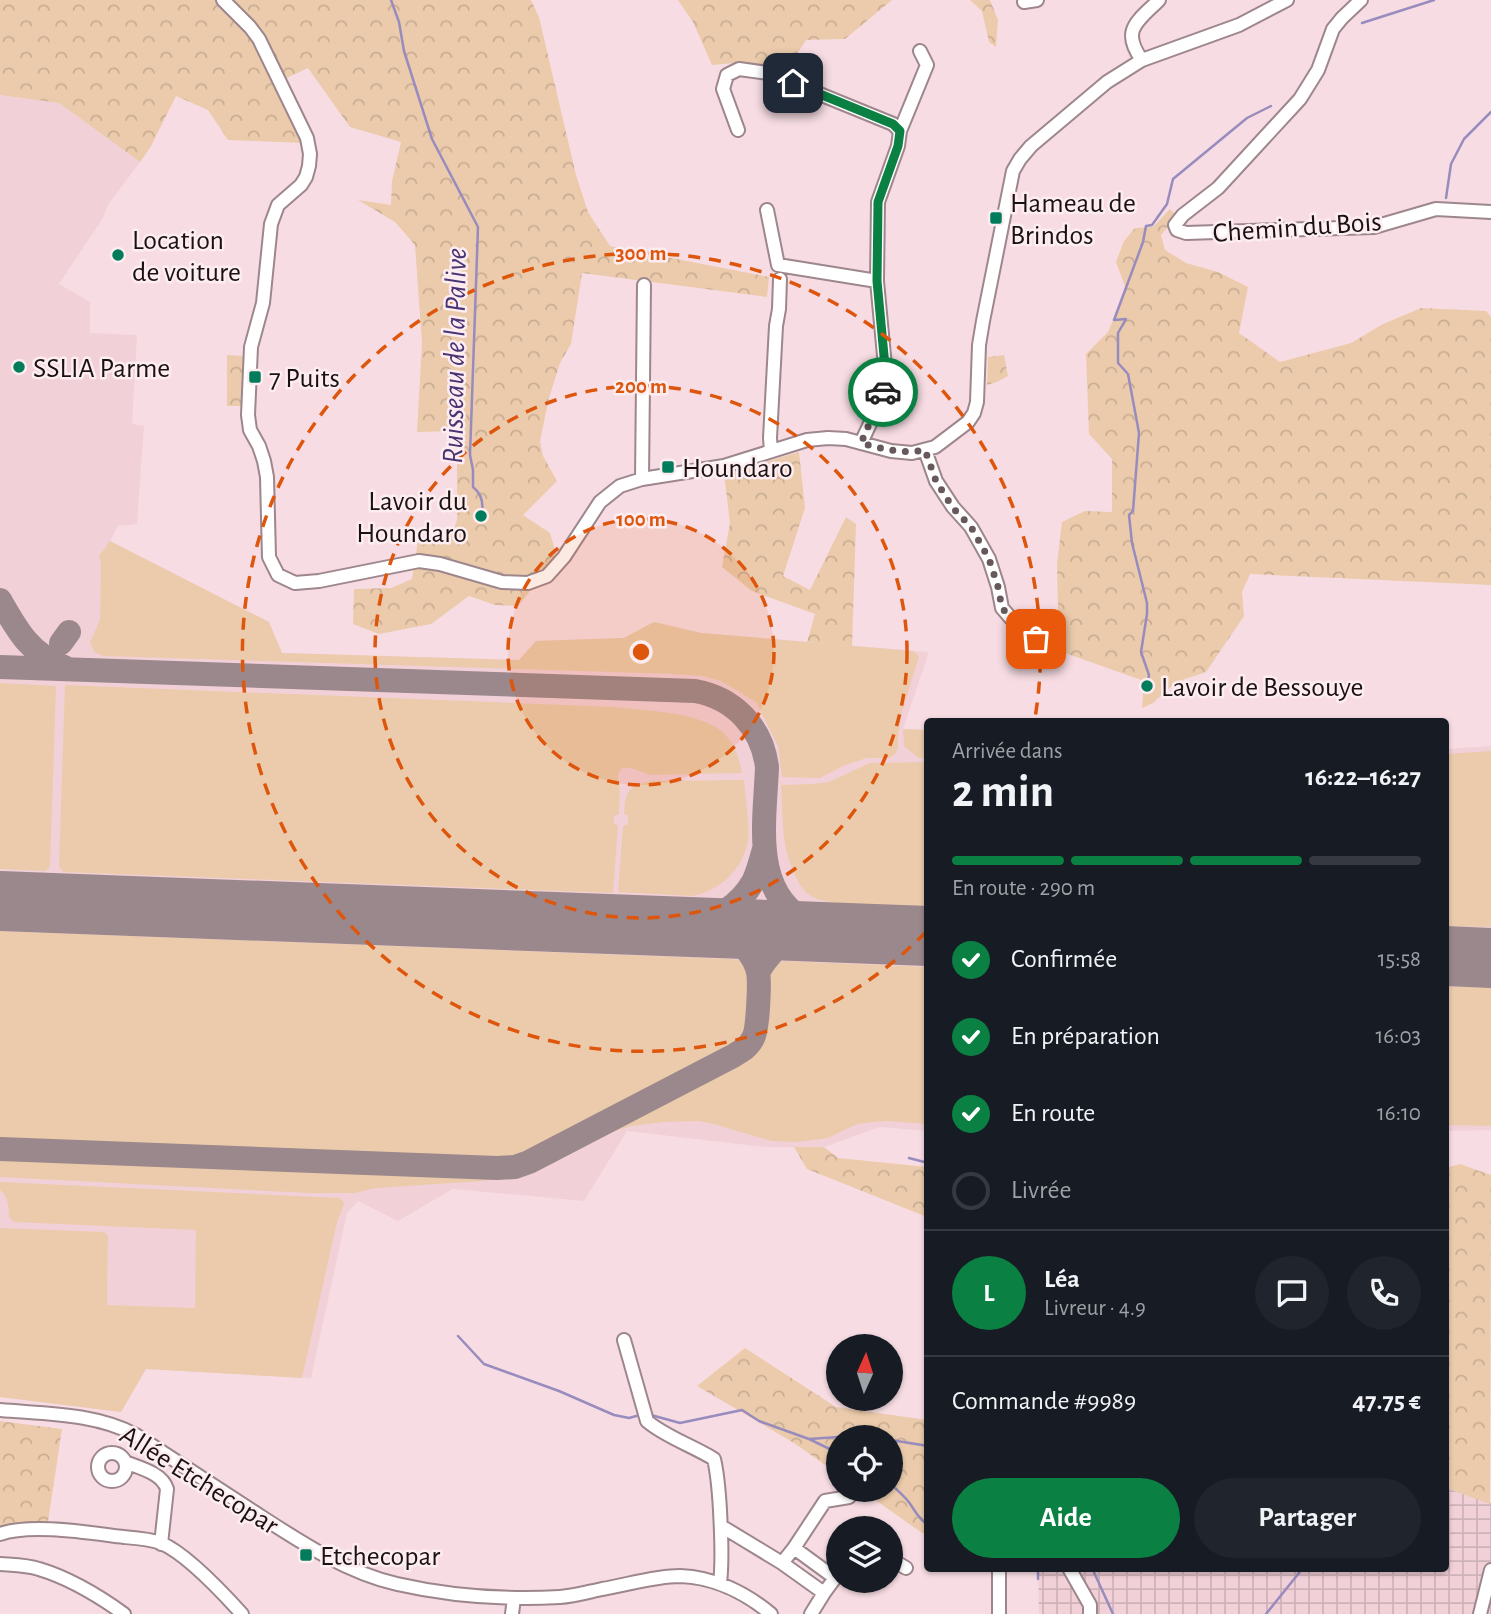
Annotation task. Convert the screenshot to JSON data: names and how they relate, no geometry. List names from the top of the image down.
{
  "streets": {
    "street": ["Chemin du Bois", "Allée Etchecopar"]
  },
  "water": ["Ruisseau de la Palive"],
  "places": {
    "transit": [
      "Hameau de Brindos",
      "7 Puits",
      "Houndaro",
      "Etchecopar"
    ],
    "other": [
      "Location de voiture",
      "SSLIA Parme",
      "Lavoir du Houndaro",
      "Lavoir de Bessouye"
    ]
  },
  "north": "top",
  "page": {
    "heading": ["2 min", "Arrivée dans", "16:22–16:27"],
    "panel": [
      "Léa",
      "Livreur · 4.9",
      "Commande #9989",
      "47.75 €"
    ],
    "bar": "En route · 290 m",
    "list": [
      ["Confirmée", "15:58"],
      ["En préparation", "16:03"],
      ["En route", "16:10"],
      "Livrée"
    ],
    "round": "L",
    "buttons": ["Aide", "Partager"]
  },
  "rings": ["300 m", "200 m", "100 m"]
}
